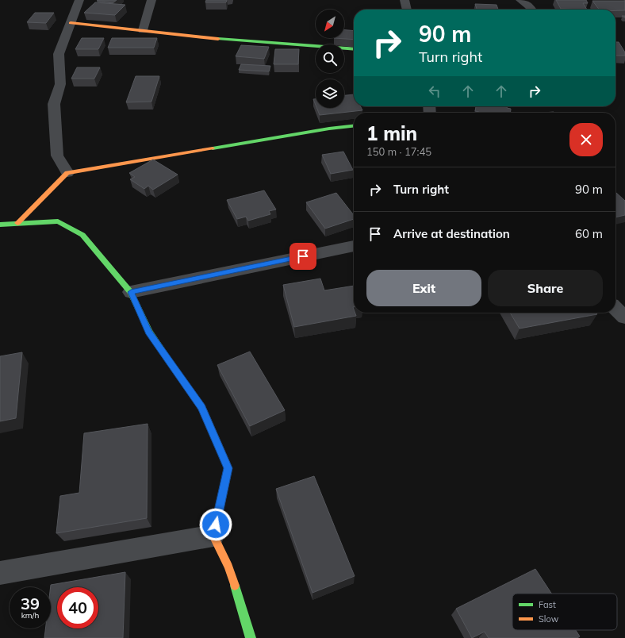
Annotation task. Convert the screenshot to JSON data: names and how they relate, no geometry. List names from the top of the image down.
{
  "legend": ["Fast", "Slow"],
  "north": "bottom left",
  "page": {
    "turn": ["90 m", "Turn right"],
    "heading": ["1 min", "150 m · 17:45"],
    "list": [
      {
        "name": "Turn right",
        "value": "90 m"
      },
      {
        "name": "Arrive at destination",
        "value": "60 m"
      }
    ],
    "buttons": ["Exit", "Share"],
    "speed": "39 km/h",
    "limit": "40"
  }
}
